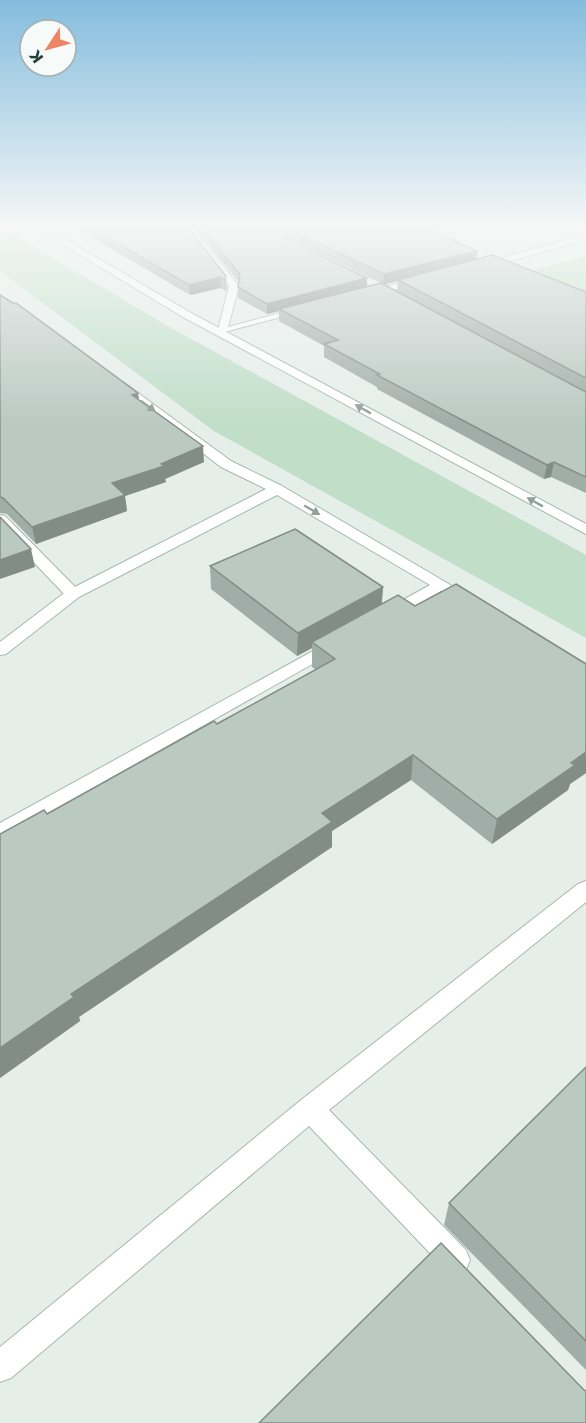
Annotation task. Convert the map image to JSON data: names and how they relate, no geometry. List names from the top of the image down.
{
  "north": "bottom left"
}
